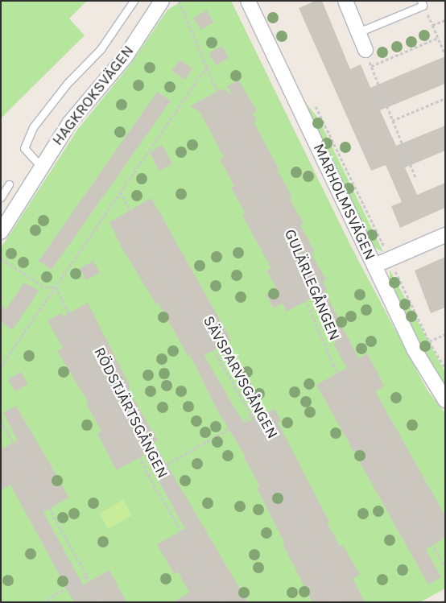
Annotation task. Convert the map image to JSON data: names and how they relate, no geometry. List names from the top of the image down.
{
  "streets": {
    "street": ["HAGKROKSVÄGEN", "MARHOLMSVÄGEN"],
    "path": ["GULÄRLEGÅNGEN", "SÄVSPARVSGÅNGEN", "RÖDSTJÄRTSGÅNGEN"]
  }
}
